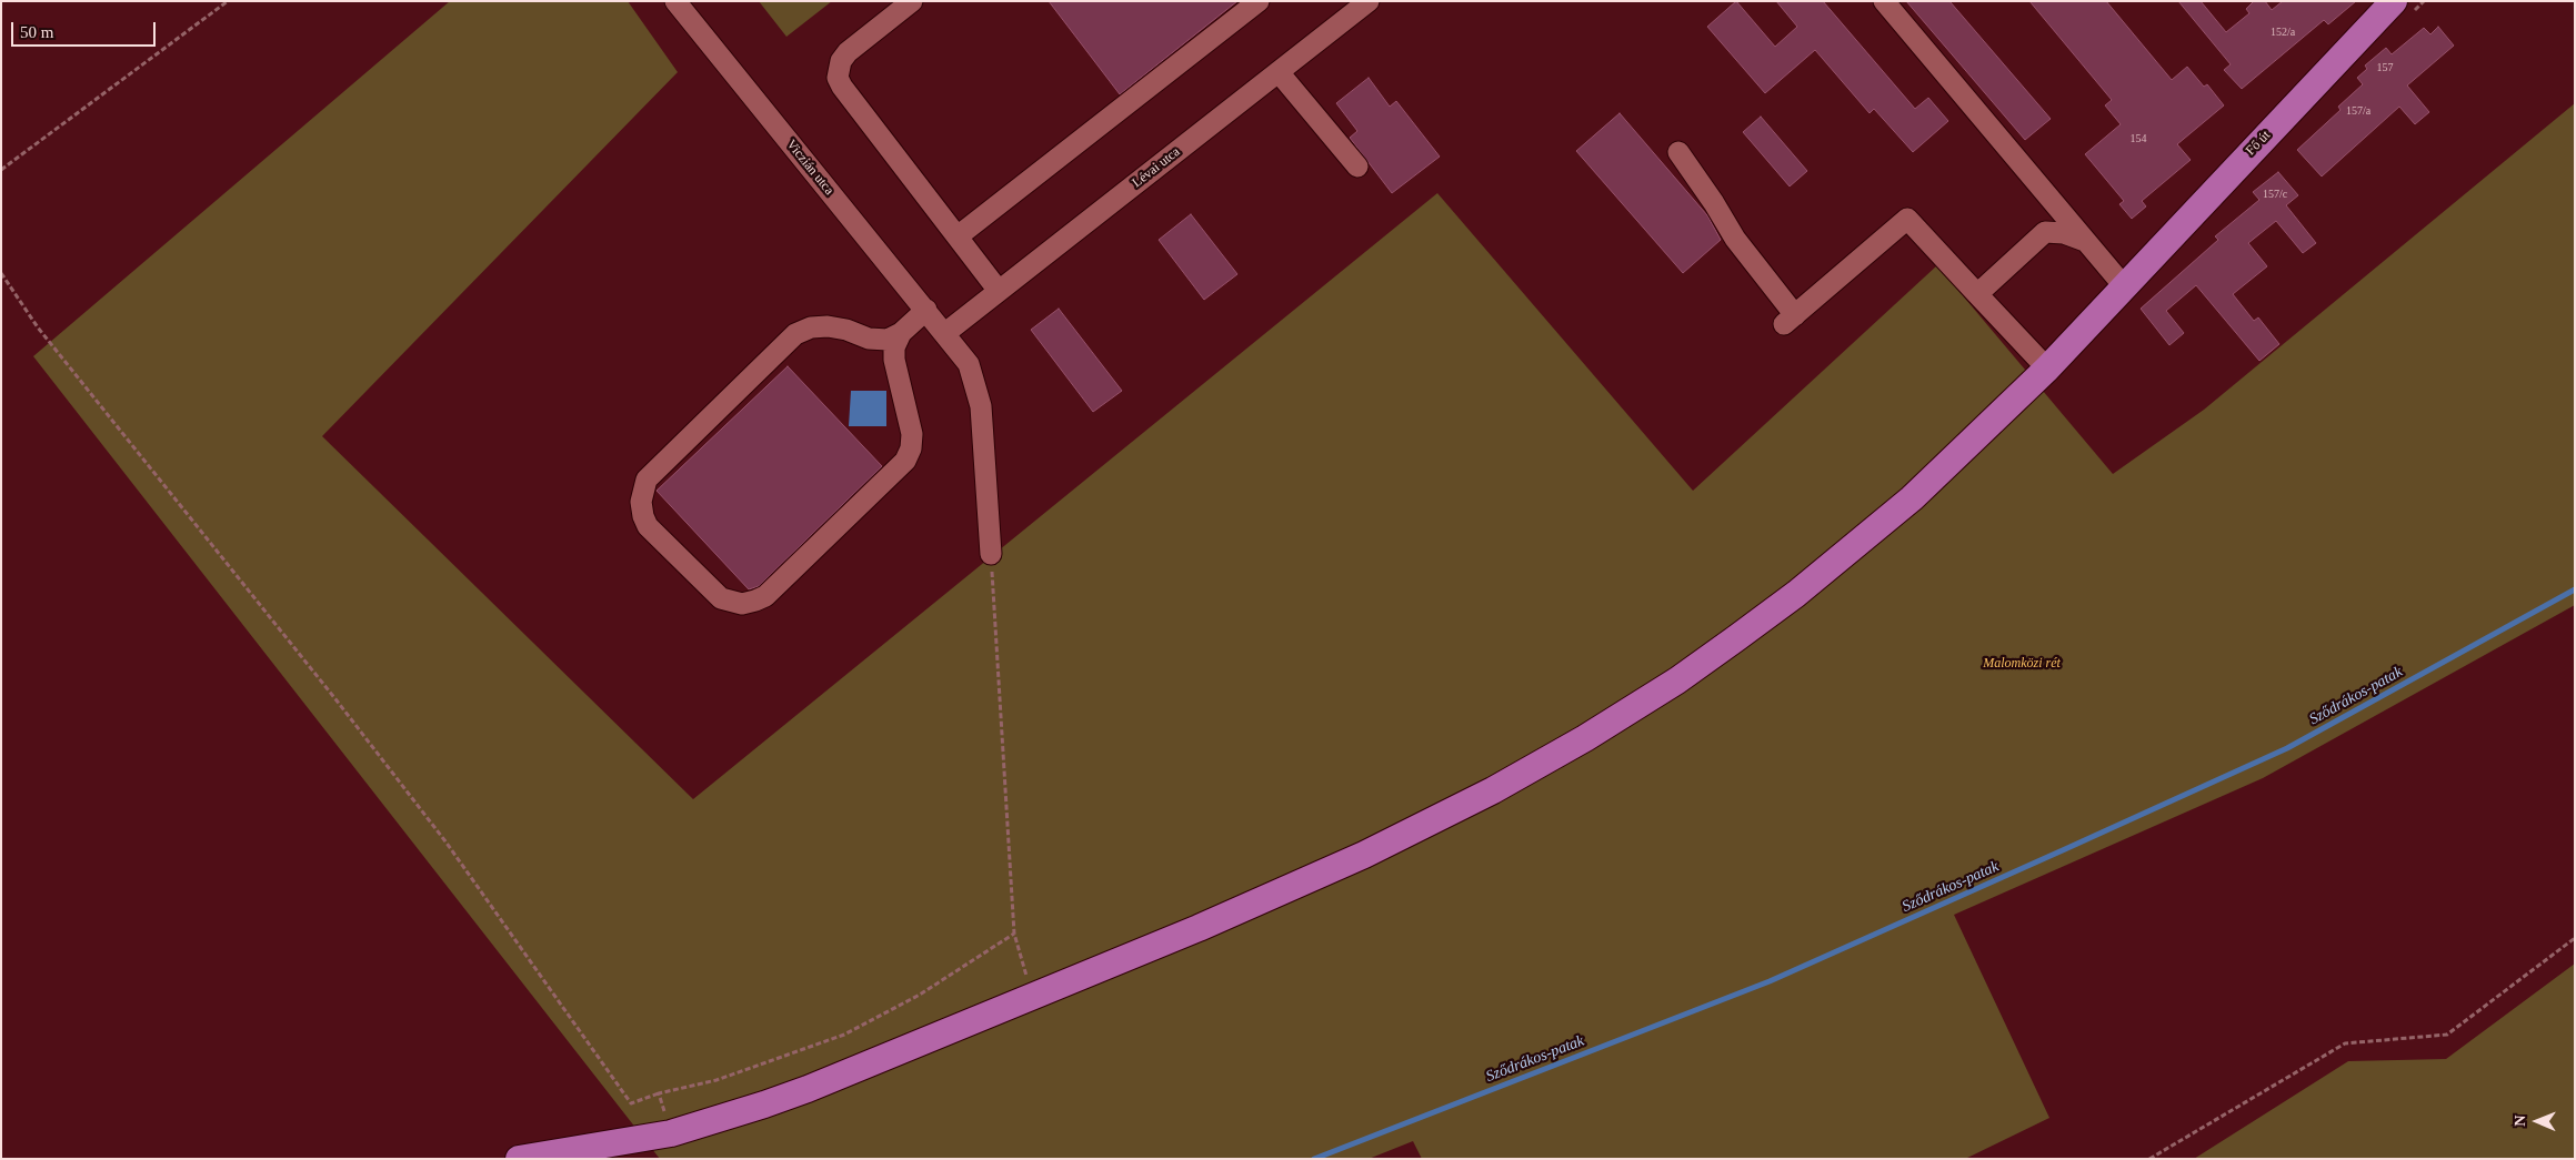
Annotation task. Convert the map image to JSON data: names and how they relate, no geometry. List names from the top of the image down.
{
  "streets": {
    "main road": ["Fő út"],
    "street": ["Viczián utca", "Lévai utca"]
  },
  "crossings": [
    ["Viczián utca", "Lévai utca"]
  ],
  "water": ["Sződrákos-patak"],
  "parks": ["Malomközi rét"],
  "house_numbers": [
    "152/a",
    "157",
    "157/a",
    "154",
    "157/c"
  ],
  "scale_bar": "50 m",
  "north": "left"
}
